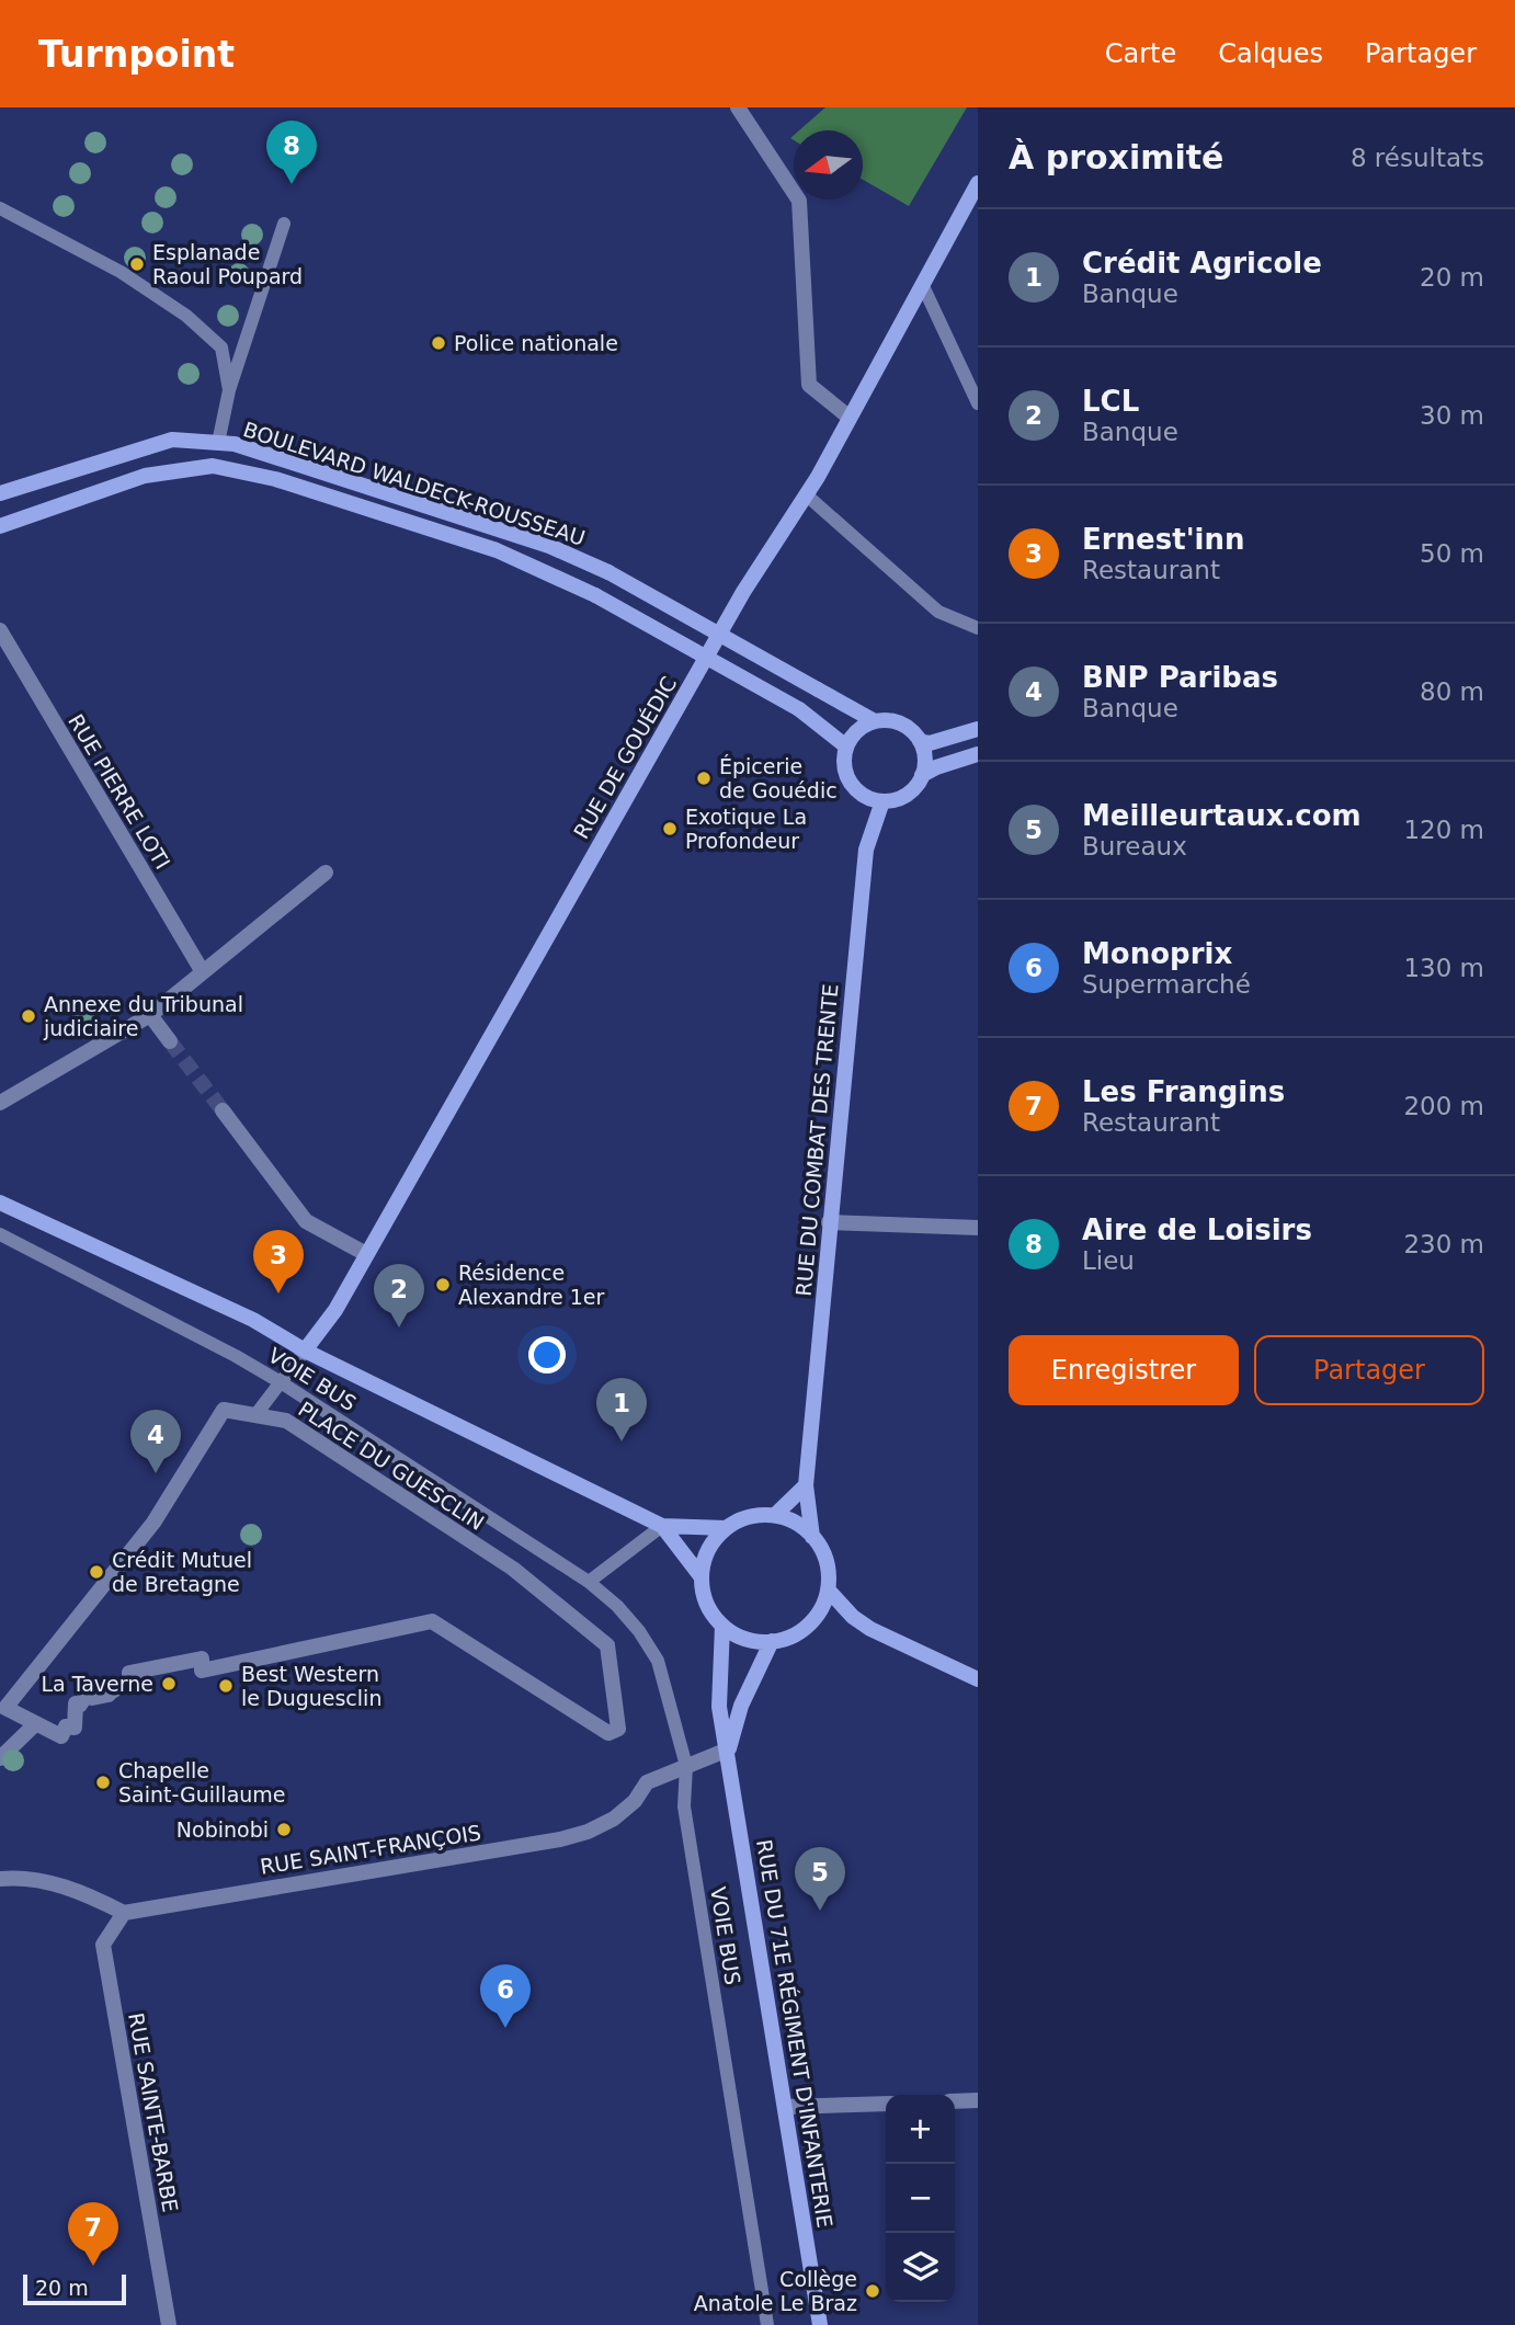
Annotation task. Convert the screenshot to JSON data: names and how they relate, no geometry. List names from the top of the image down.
{
  "streets": {
    "main road": [
      "BOULEVARD WALDECK-ROUSSEAU",
      "RUE DE GOUÉDIC",
      "RUE DU COMBAT DES TRENTE",
      "RUE DU 71E RÉGIMENT D'INFANTERIE"
    ],
    "street": [
      "RUE PIERRE LOTI",
      "PLACE DU GUESCLIN",
      "RUE SAINT-FRANÇOIS",
      "RUE SAINTE-BARBE"
    ],
    "lane": ["VOIE BUS"]
  },
  "crossings": [
    ["BOULEVARD WALDECK-ROUSSEAU", "RUE DU COMBAT DES TRENTE"],
    ["RUE DU COMBAT DES TRENTE", "RUE DU 71E RÉGIMENT D'INFANTERIE"],
    ["VOIE BUS", "RUE SAINT-FRANÇOIS"],
    ["RUE SAINT-FRANÇOIS", "RUE DU 71E RÉGIMENT D'INFANTERIE"],
    ["RUE SAINT-FRANÇOIS", "RUE SAINTE-BARBE"]
  ],
  "places": [
    "Esplanade Raoul Poupard",
    "Police nationale",
    "Épicerie de Gouédic",
    "Exotique La Profondeur",
    "Annexe du Tribunal judiciaire",
    "Résidence Alexandre 1er",
    "Crédit Mutuel de Bretagne",
    "La Taverne",
    "Best Western le Duguesclin",
    "Chapelle Saint-Guillaume",
    "Nobinobi",
    "Collège Anatole Le Braz"
  ],
  "scale_bar": "20 m",
  "north": "left",
  "page": {
    "header": "Turnpoint",
    "nav": ["Carte", "Calques", "Partager"],
    "heading": ["À proximité", "8 résultats"],
    "pins": [
      "8",
      "3",
      "2",
      "1",
      "4",
      "5",
      "6",
      "7"
    ],
    "list": [
      {
        "mark": "1",
        "name": "Crédit Agricole",
        "note": "Banque",
        "value": "20 m"
      },
      {
        "mark": "2",
        "name": "LCL",
        "note": "Banque",
        "value": "30 m"
      },
      {
        "mark": "3",
        "name": "Ernest'inn",
        "note": "Restaurant",
        "value": "50 m"
      },
      {
        "mark": "4",
        "name": "BNP Paribas",
        "note": "Banque",
        "value": "80 m"
      },
      {
        "mark": "5",
        "name": "Meilleurtaux.com",
        "note": "Bureaux",
        "value": "120 m"
      },
      {
        "mark": "6",
        "name": "Monoprix",
        "note": "Supermarché",
        "value": "130 m"
      },
      {
        "mark": "7",
        "name": "Les Frangins",
        "note": "Restaurant",
        "value": "200 m"
      },
      {
        "mark": "8",
        "name": "Aire de Loisirs",
        "note": "Lieu",
        "value": "230 m"
      }
    ],
    "buttons": ["Enregistrer", "Partager"],
    "map_buttons": ["+", "−"],
    "scale": "20 m"
  }
}
